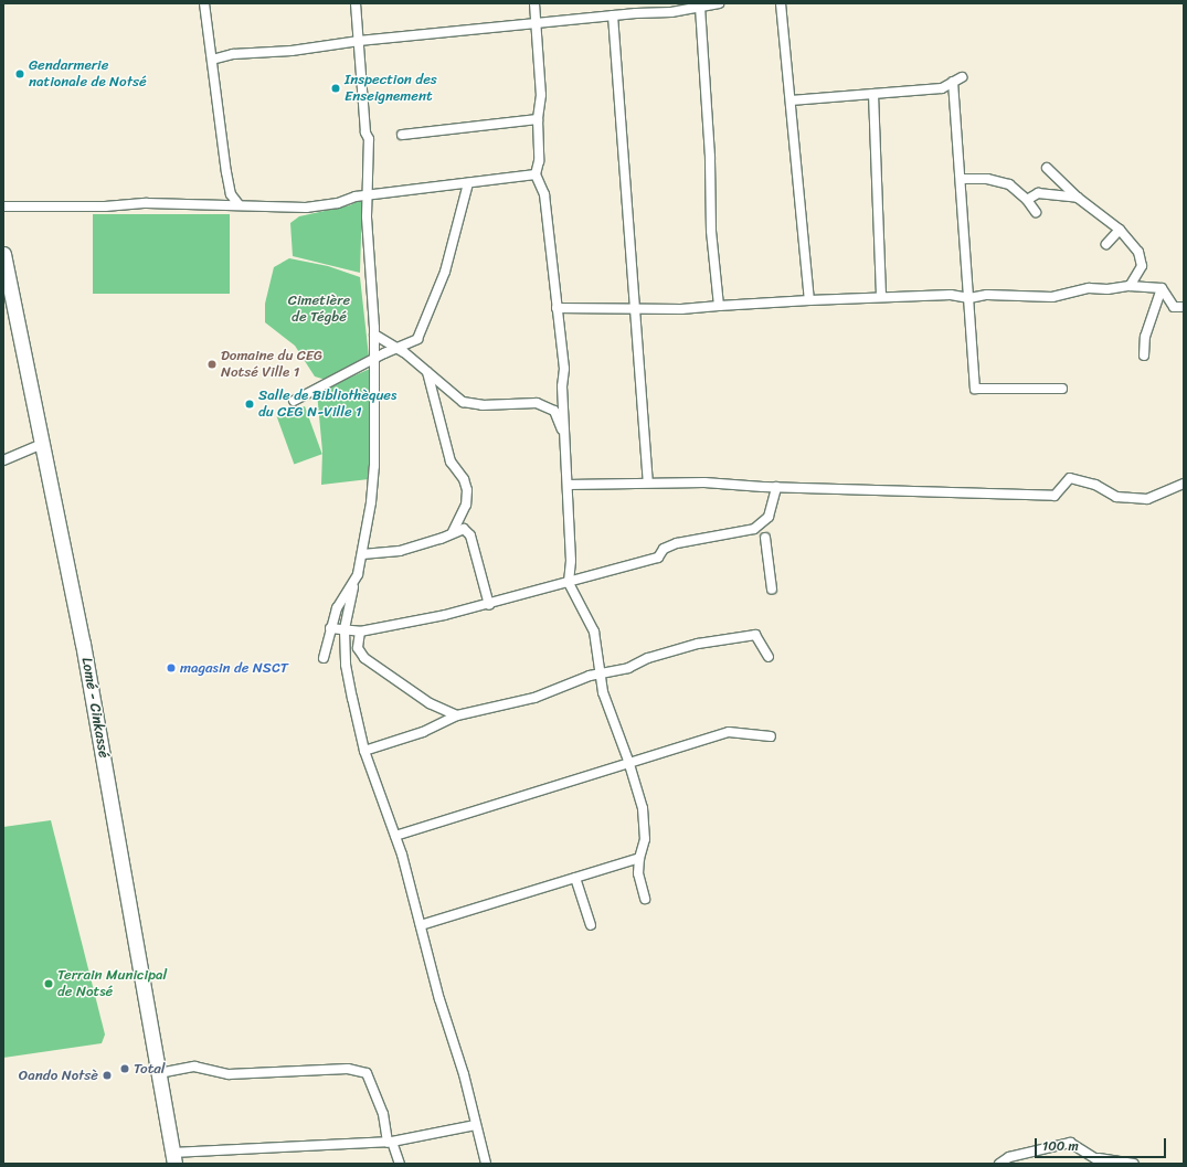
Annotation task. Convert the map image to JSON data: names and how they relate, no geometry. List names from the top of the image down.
{
  "streets": {
    "highway": ["Lomé - Cinkassé"]
  },
  "parks": ["Cimetière de Tégbé"],
  "places": [
    "Gendarmerie nationale de Notsé",
    "Inspection des Enseignement",
    "Domaine du CEG Notsé Ville 1",
    "Salle de Bibliothèques du CEG N-Ville 1",
    "magasin de NSCT",
    "Terrain Municipal de Notsé",
    "Total",
    "Oando Notsè"
  ],
  "scale_bar": "100 m"
}
